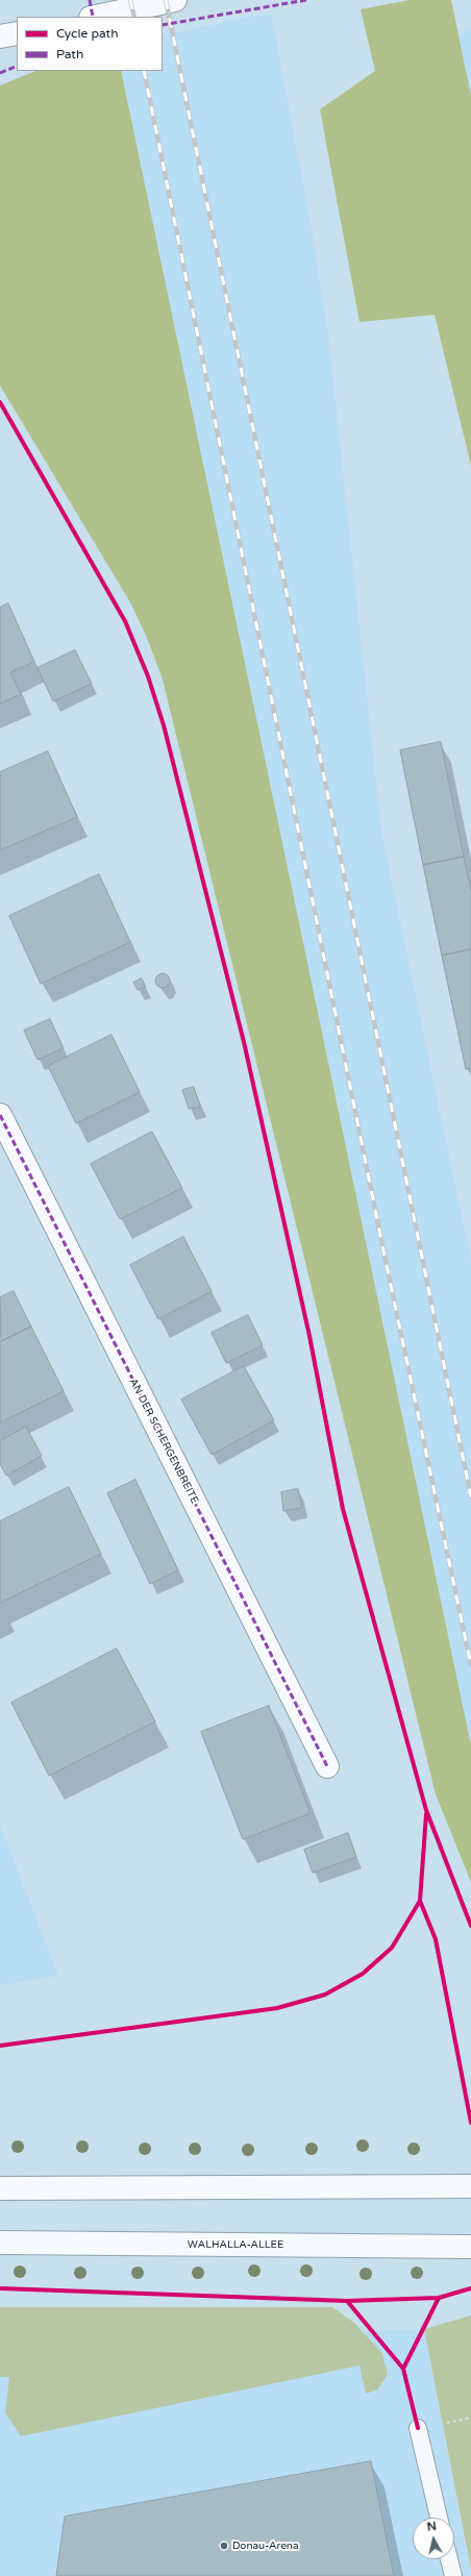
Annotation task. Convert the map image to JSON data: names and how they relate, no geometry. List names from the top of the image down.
{
  "streets": {
    "main road": ["AN DER SCHERGENBREITE", "WALHALLA-ALLEE"]
  },
  "places": ["Donau-Arena"],
  "legend": ["Cycle path", "Path"],
  "north": "top"
}
